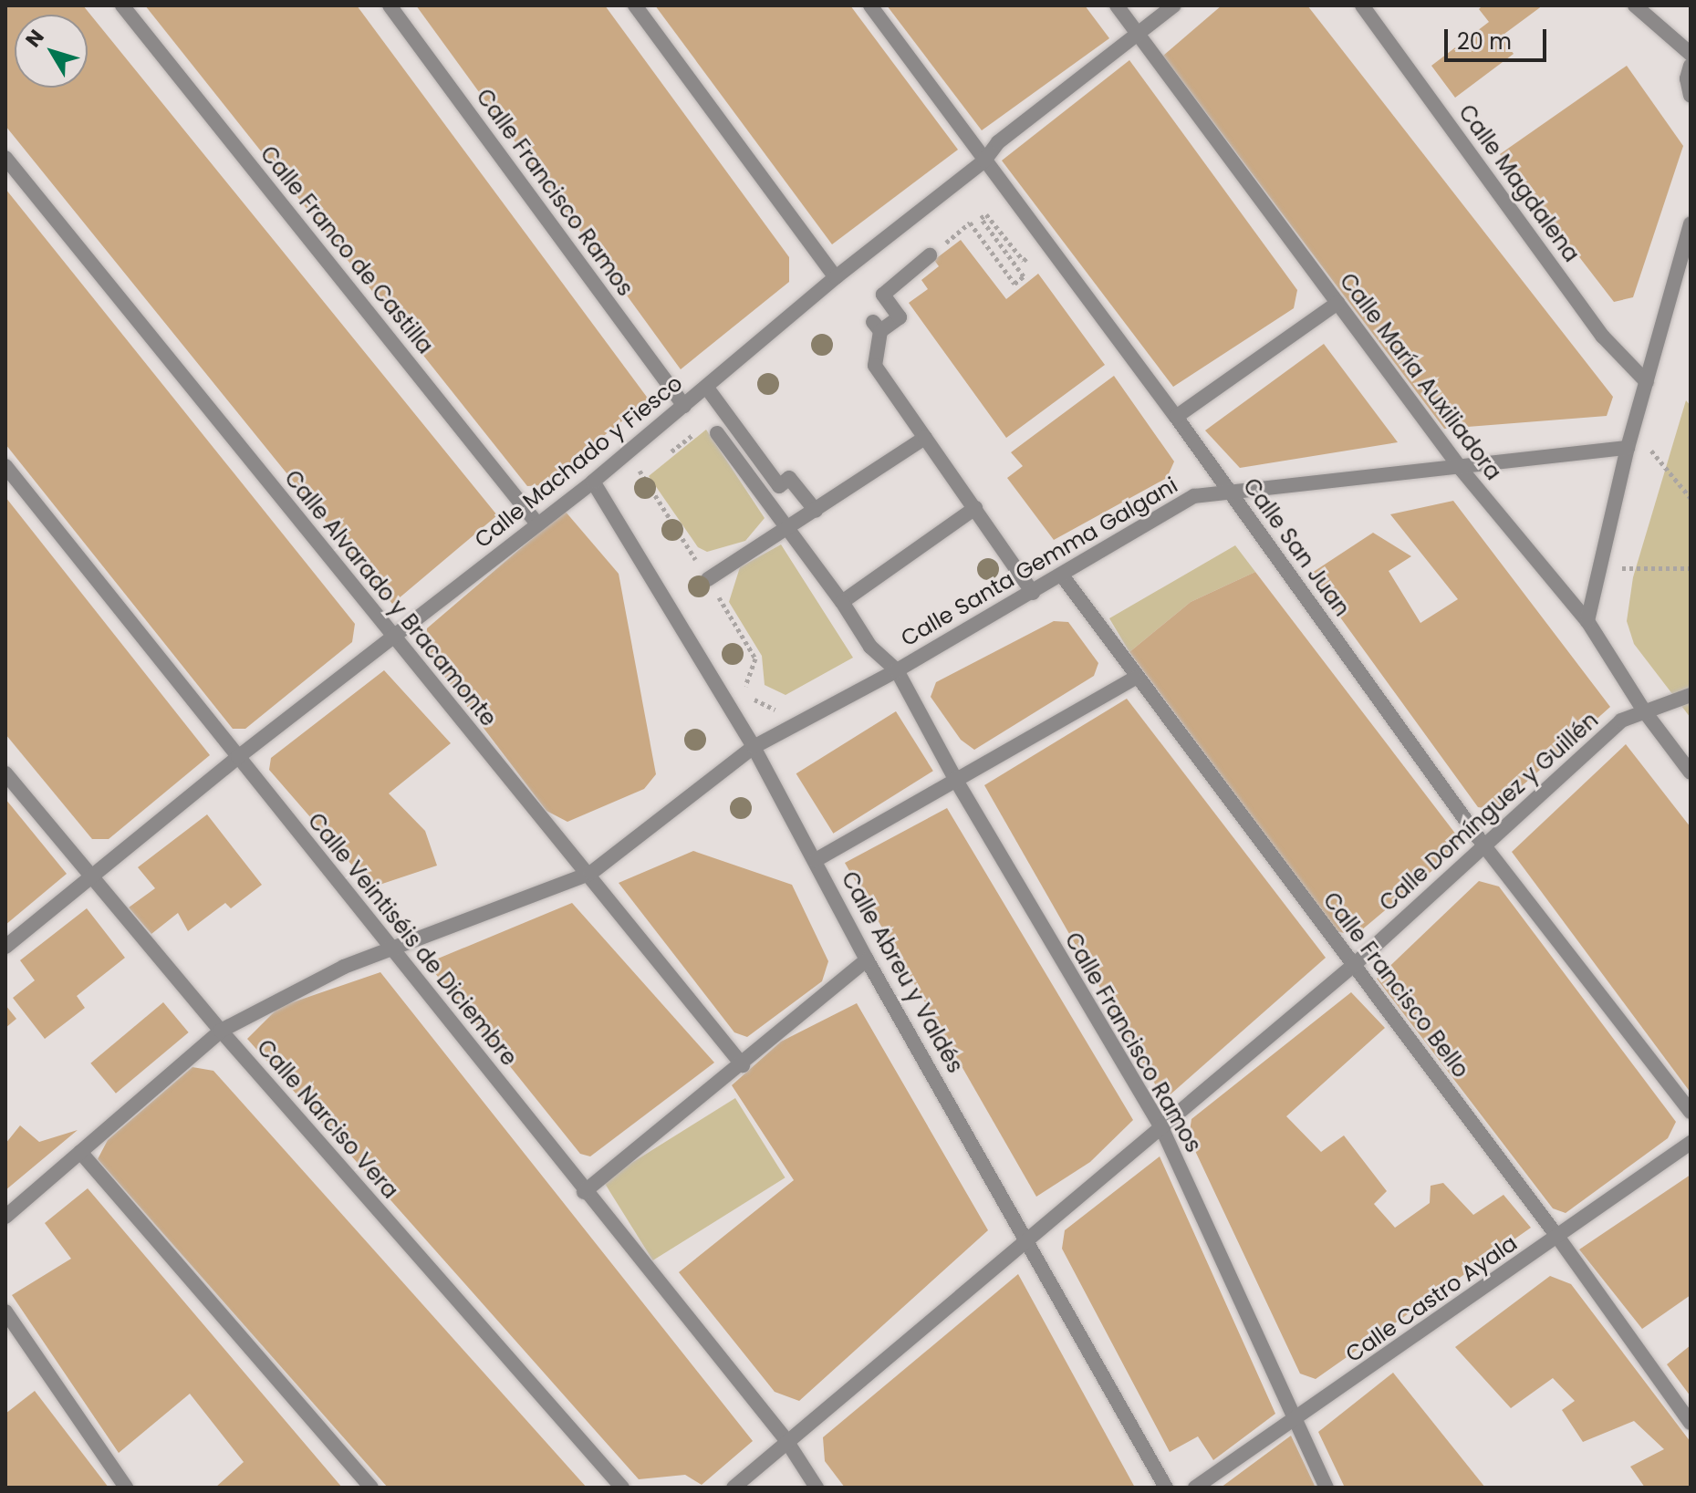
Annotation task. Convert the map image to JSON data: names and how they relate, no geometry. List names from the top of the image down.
{
  "streets": {
    "street": [
      "Calle Magdalena",
      "Calle Francisco Ramos",
      "Calle Franco de Castilla",
      "Calle María Auxiliadora",
      "Calle Machado y Fiesco",
      "Calle San Juan",
      "Calle Santa Gemma Galgani",
      "Calle Alvarado y Bracamonte",
      "Calle Domínguez y Guillén",
      "Calle Veintiséis de Diciembre",
      "Calle Abreu y Valdés",
      "Calle Francisco Bello",
      "Calle Narciso Vera",
      "Calle Castro Ayala"
    ]
  },
  "crossings": [
    ["Calle Francisco Ramos", "Calle Machado y Fiesco"],
    ["Calle Francisco Ramos", "Calle Santa Gemma Galgani"],
    ["Calle Francisco Ramos", "Calle Domínguez y Guillén"],
    ["Calle Francisco Ramos", "Calle Castro Ayala"],
    ["Calle Franco de Castilla", "Calle Machado y Fiesco"],
    ["Calle María Auxiliadora", "Calle Machado y Fiesco"],
    ["Calle María Auxiliadora", "Calle Santa Gemma Galgani"],
    ["Calle María Auxiliadora", "Calle Domínguez y Guillén"],
    ["Calle Machado y Fiesco", "Calle San Juan"],
    ["Calle Machado y Fiesco", "Calle Alvarado y Bracamonte"],
    ["Calle Machado y Fiesco", "Calle Veintiséis de Diciembre"],
    ["Calle Machado y Fiesco", "Calle Abreu y Valdés"],
    ["Calle Machado y Fiesco", "Calle Narciso Vera"],
    ["Calle San Juan", "Calle Santa Gemma Galgani"],
    ["Calle San Juan", "Calle Domínguez y Guillén"],
    ["Calle Santa Gemma Galgani", "Calle Alvarado y Bracamonte"],
    ["Calle Santa Gemma Galgani", "Calle Veintiséis de Diciembre"],
    ["Calle Santa Gemma Galgani", "Calle Abreu y Valdés"],
    ["Calle Santa Gemma Galgani", "Calle Francisco Bello"],
    ["Calle Santa Gemma Galgani", "Calle Narciso Vera"],
    ["Calle Domínguez y Guillén", "Calle Veintiséis de Diciembre"],
    ["Calle Domínguez y Guillén", "Calle Abreu y Valdés"],
    ["Calle Domínguez y Guillén", "Calle Francisco Bello"],
    ["Calle Francisco Bello", "Calle Castro Ayala"]
  ],
  "scale_bar": "20 m",
  "north": "top left"
}
